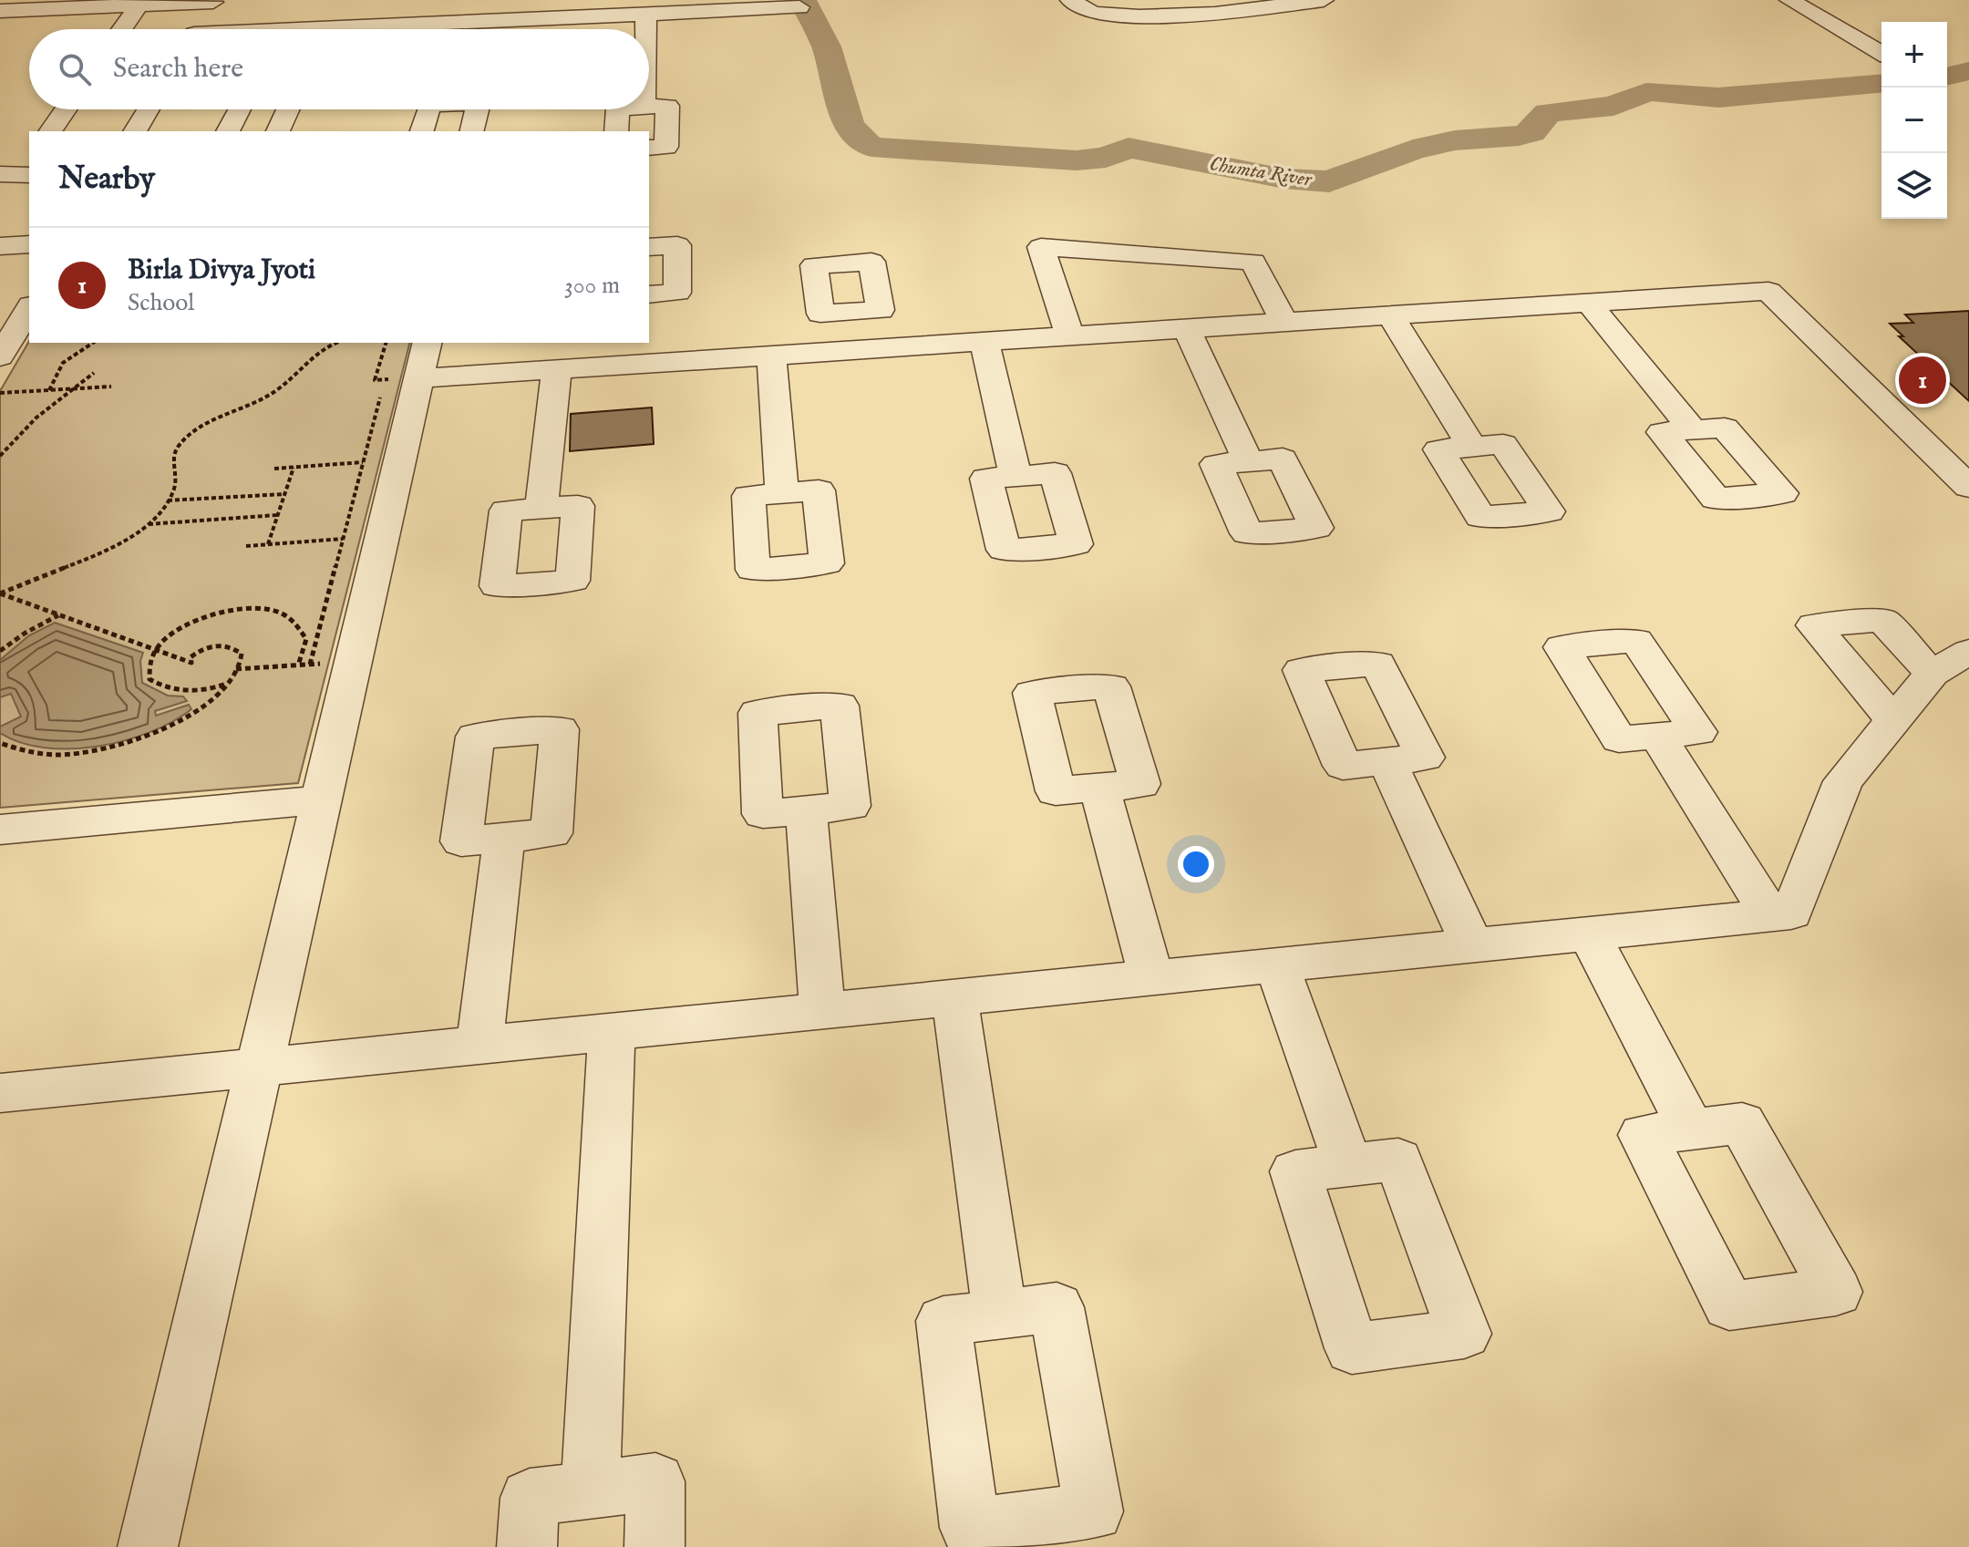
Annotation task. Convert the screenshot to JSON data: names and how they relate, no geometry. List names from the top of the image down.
{
  "water": ["Chumta River"],
  "page": {
    "map_buttons": ["+", "−"],
    "search": "Search here",
    "heading": "Nearby",
    "list": [
      {
        "mark": "1",
        "name": "Birla Divya Jyoti",
        "note": "School",
        "value": "300 m"
      }
    ],
    "pins": "1"
  }
}
